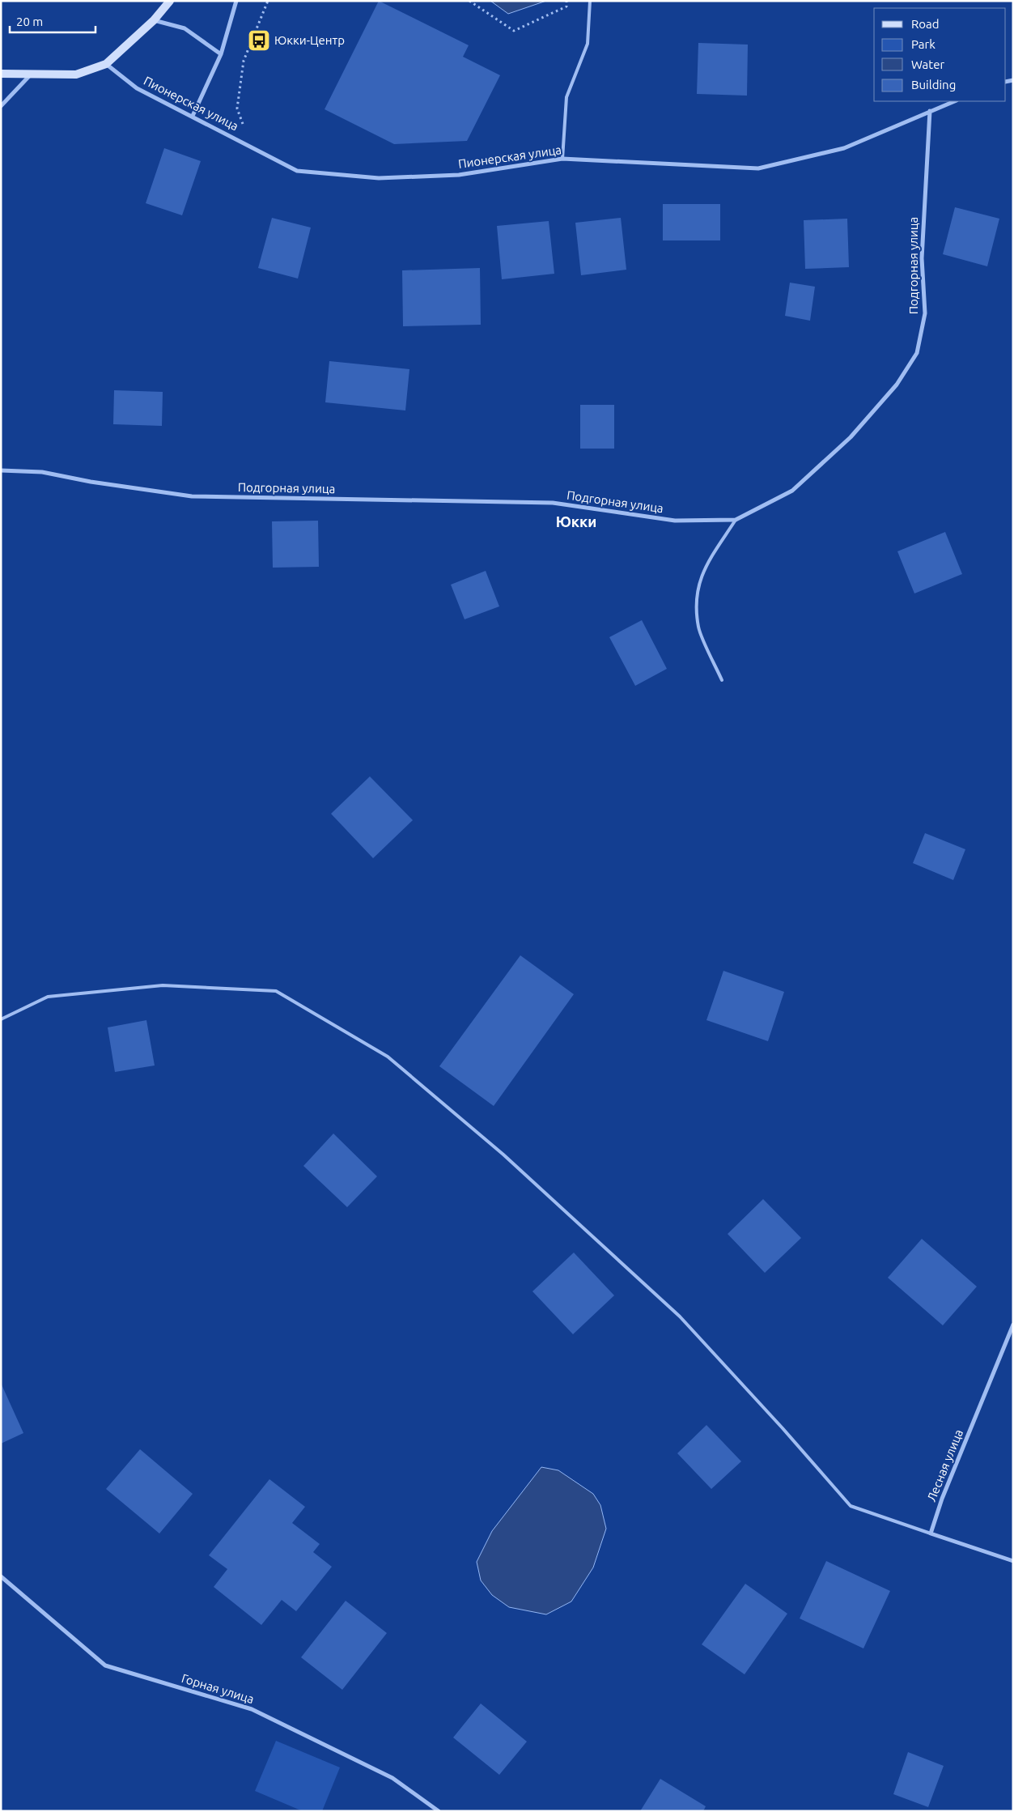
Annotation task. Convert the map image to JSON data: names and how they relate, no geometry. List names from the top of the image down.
{
  "streets": {
    "street": [
      "Пионерская улица",
      "Подгорная улица",
      "Лесная улица",
      "Горная улица"
    ]
  },
  "crossings": [
    ["Пионерская улица", "Подгорная улица"]
  ],
  "districts": ["Юкки"],
  "places": {
    "bus stop": ["Юкки-Центр"]
  },
  "legend": [
    "Road",
    "Park",
    "Water",
    "Building"
  ],
  "scale_bar": "20 m"
}
